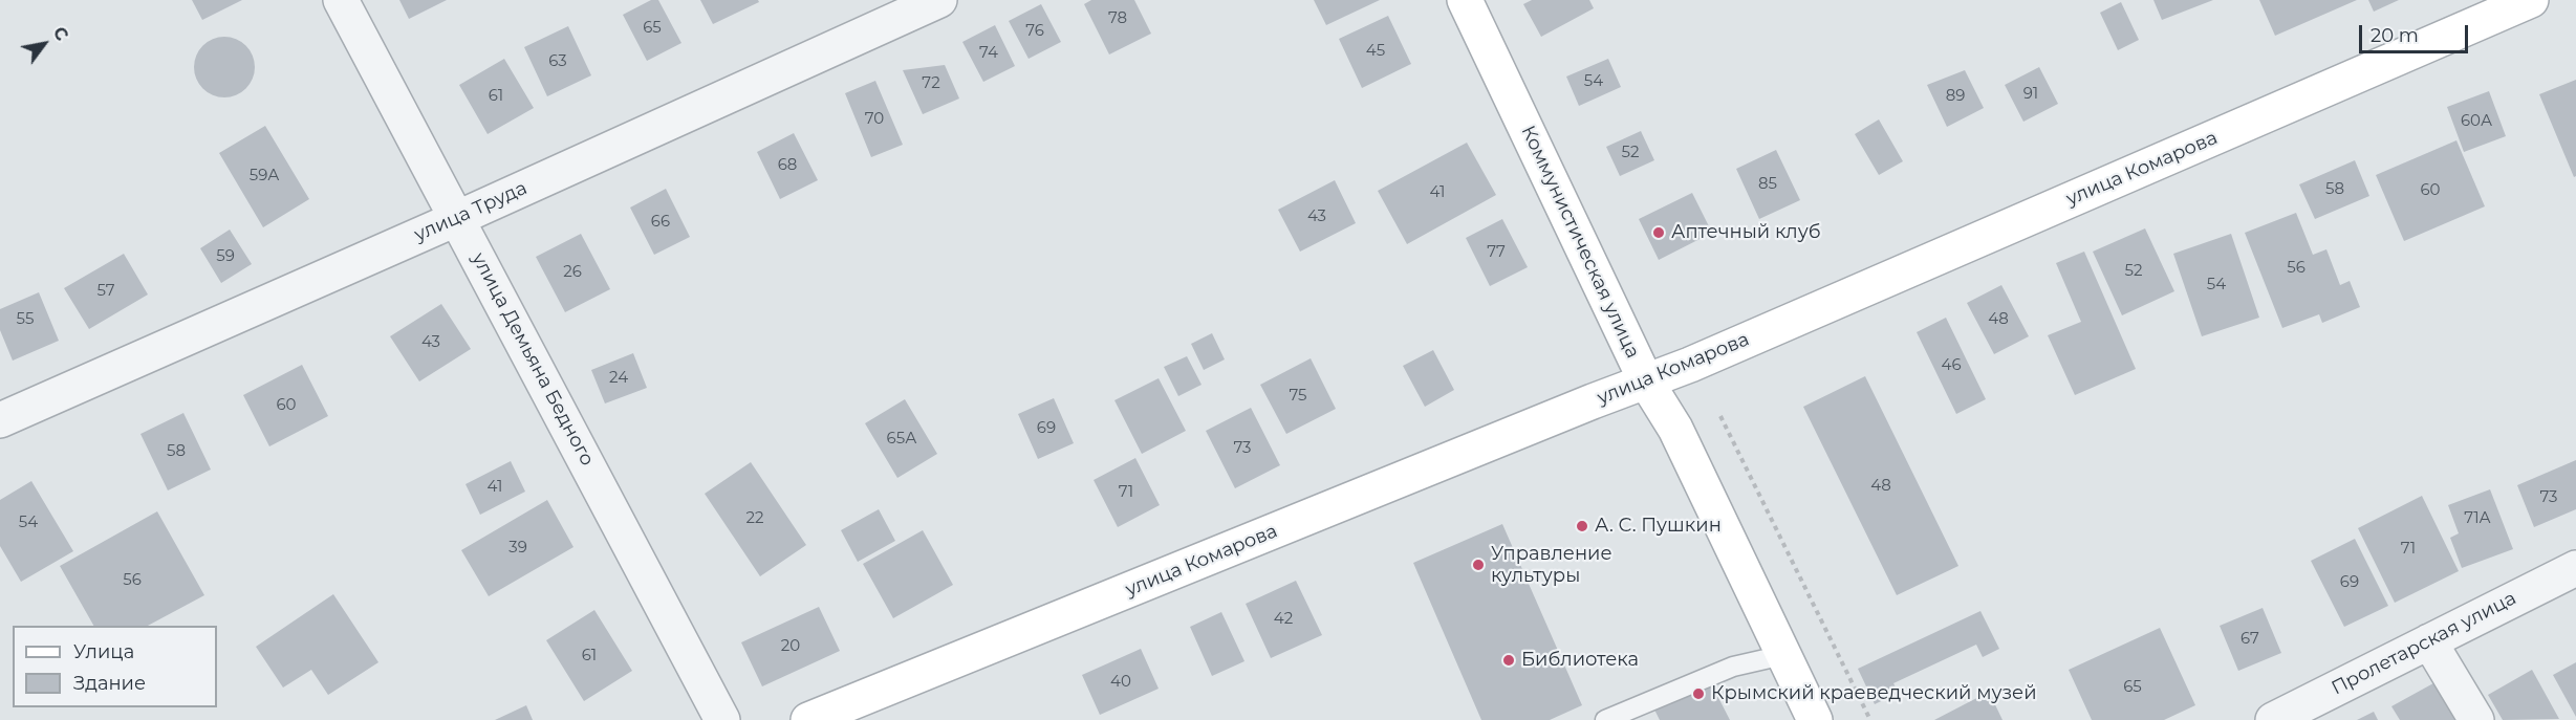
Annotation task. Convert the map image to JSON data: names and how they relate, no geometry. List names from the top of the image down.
{
  "streets": {
    "main road": ["улица Комарова", "Коммунистическая улица"],
    "street": ["улица Труда", "улица Демьяна Бедного", "Пролетарская улица"]
  },
  "crossings": [
    ["улица Комарова", "Коммунистическая улица"],
    ["улица Труда", "улица Демьяна Бедного"]
  ],
  "places": [
    "Аптечный клуб",
    "А. С. Пушкин",
    "Управление культуры",
    "Библиотека",
    "Крымский краеведческий музей"
  ],
  "house_numbers": [
    "78",
    "65",
    "76",
    "45",
    "74",
    "63",
    "54",
    "72",
    "91",
    "61",
    "89",
    "70",
    "60А",
    "52",
    "68",
    "59А",
    "85",
    "58",
    "60",
    "41",
    "43",
    "66",
    "77",
    "59",
    "56",
    "52",
    "26",
    "54",
    "57",
    "55",
    "48",
    "43",
    "46",
    "24",
    "75",
    "60",
    "69",
    "65А",
    "73",
    "58",
    "48",
    "41",
    "71",
    "73",
    "22",
    "71А",
    "54",
    "39",
    "71",
    "56",
    "69",
    "42",
    "67",
    "20",
    "61",
    "40",
    "65"
  ],
  "legend": ["Улица", "Здание"],
  "scale_bar": "20 m",
  "north": "top right"
}
